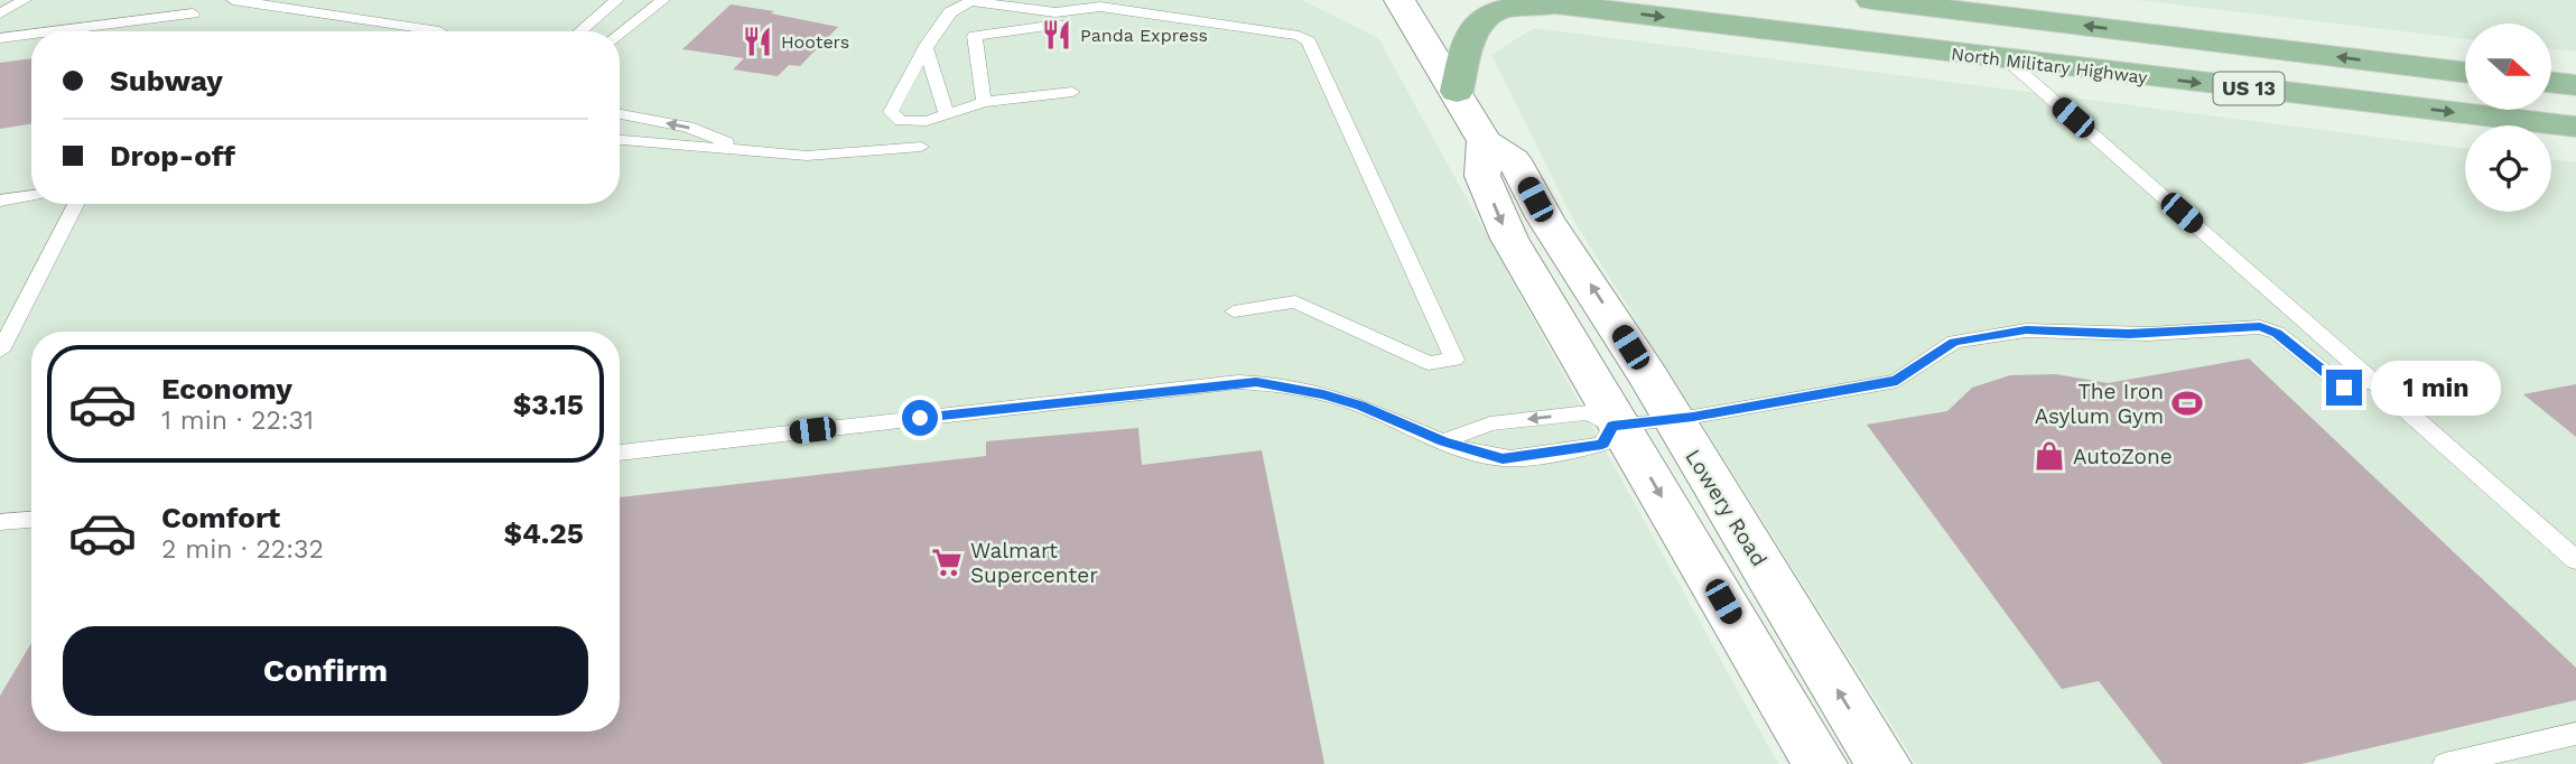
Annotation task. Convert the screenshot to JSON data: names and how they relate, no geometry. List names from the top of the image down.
{
  "streets": {
    "main road": ["North Military Highway", "US 13"],
    "street": ["Lowery Road"]
  },
  "places": {
    "restaurant": ["Panda Express", "Hooters"],
    "sports": ["The Iron Asylum Gym"],
    "shop": ["AutoZone"],
    "supermarket": ["Walmart Supercenter"]
  },
  "north": "right",
  "page": {
    "banner": ["Subway", "Drop-off"],
    "list": [
      {
        "name": "Economy",
        "note": "1 min · 22:31",
        "value": "$3.15"
      },
      {
        "name": "Comfort",
        "note": "2 min · 22:32",
        "value": "$4.25"
      }
    ],
    "bubble": "1 min",
    "buttons": "Confirm"
  }
}
